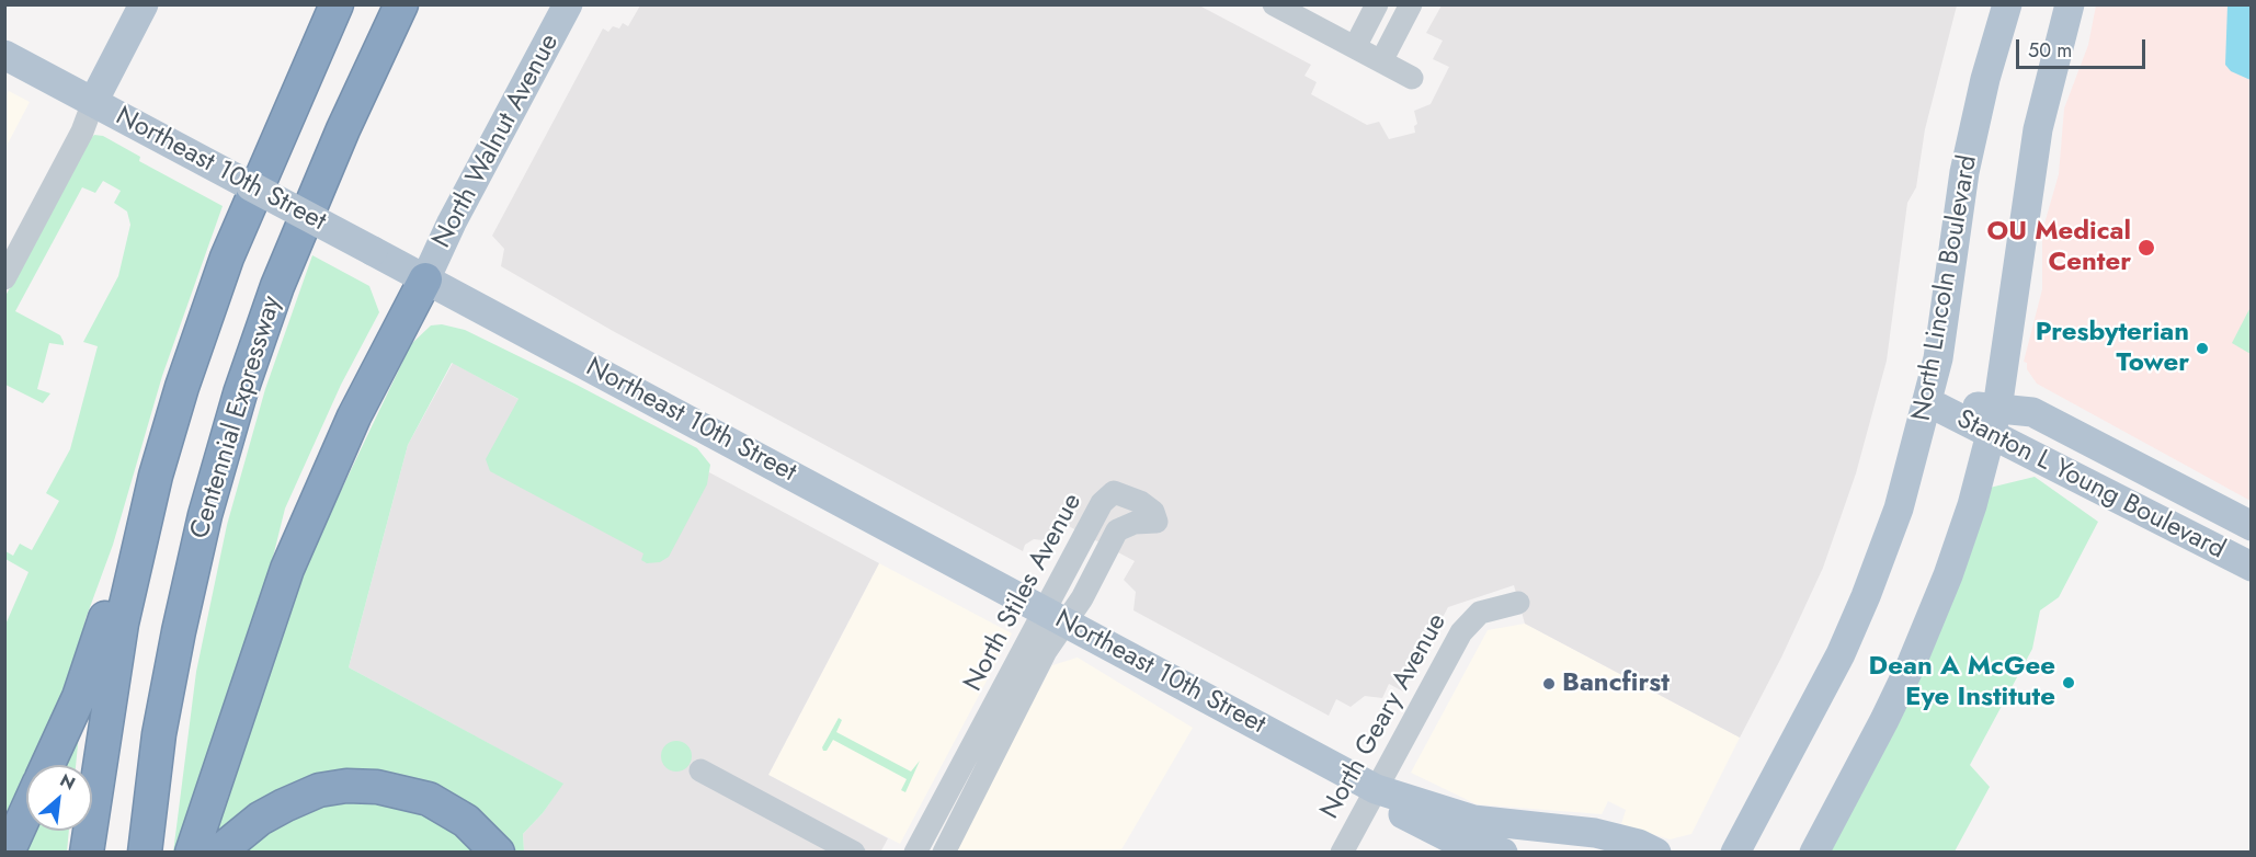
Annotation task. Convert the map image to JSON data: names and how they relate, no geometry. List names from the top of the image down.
{
  "streets": {
    "highway": ["Centennial Expressway"],
    "main road": [
      "North Walnut Avenue",
      "Northeast 10th Street",
      "North Lincoln Boulevard",
      "Stanton L Young Boulevard"
    ],
    "street": ["North Stiles Avenue", "North Geary Avenue"]
  },
  "crossings": [
    ["North Walnut Avenue", "Northeast 10th Street"],
    ["Northeast 10th Street", "North Stiles Avenue"],
    ["Northeast 10th Street", "North Geary Avenue"],
    ["North Lincoln Boulevard", "Stanton L Young Boulevard"]
  ],
  "places": [
    "OU Medical Center",
    "Presbyterian Tower",
    "Dean A McGee Eye Institute",
    "Bancfirst"
  ],
  "scale_bar": "50 m",
  "north": "top right"
}
